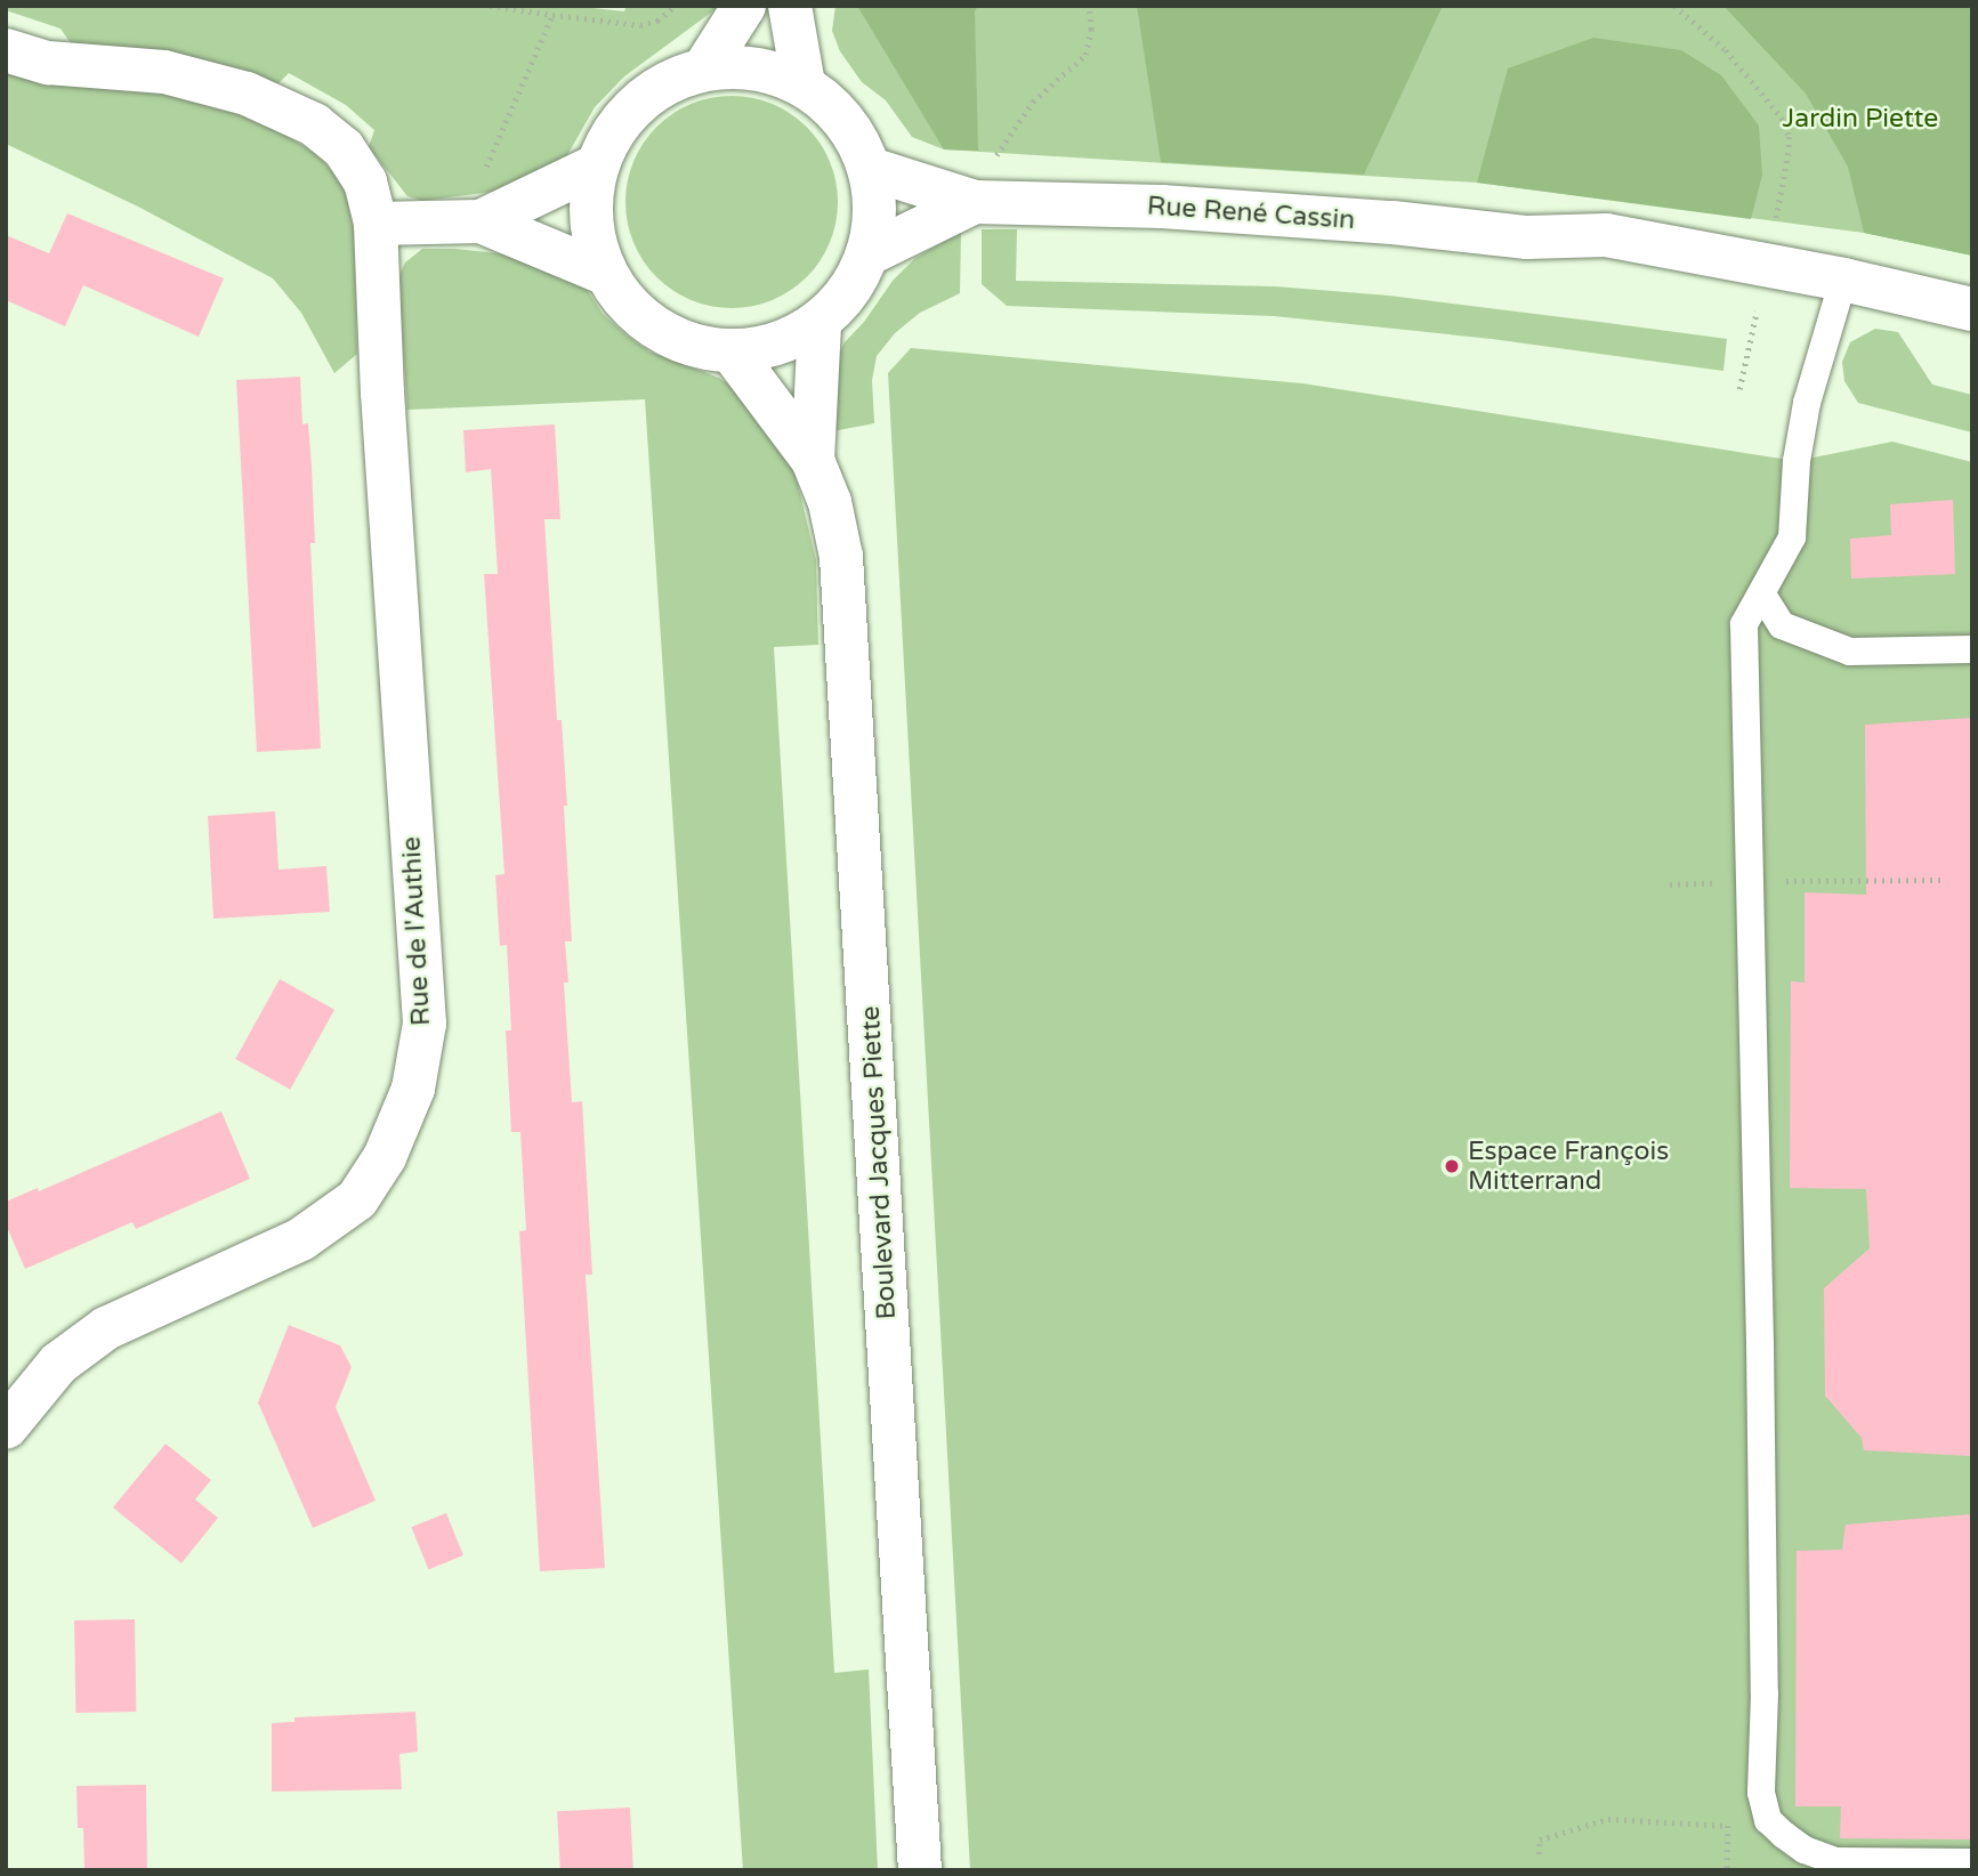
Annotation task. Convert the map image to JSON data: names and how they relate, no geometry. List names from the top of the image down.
{
  "streets": {
    "street": ["Rue René Cassin", "Rue de l'Authie", "Boulevard Jacques Piette"]
  },
  "crossings": [
    ["Rue René Cassin", "Boulevard Jacques Piette"]
  ],
  "parks": ["Jardin Piette"],
  "places": ["Espace François Mitterrand"]
}
